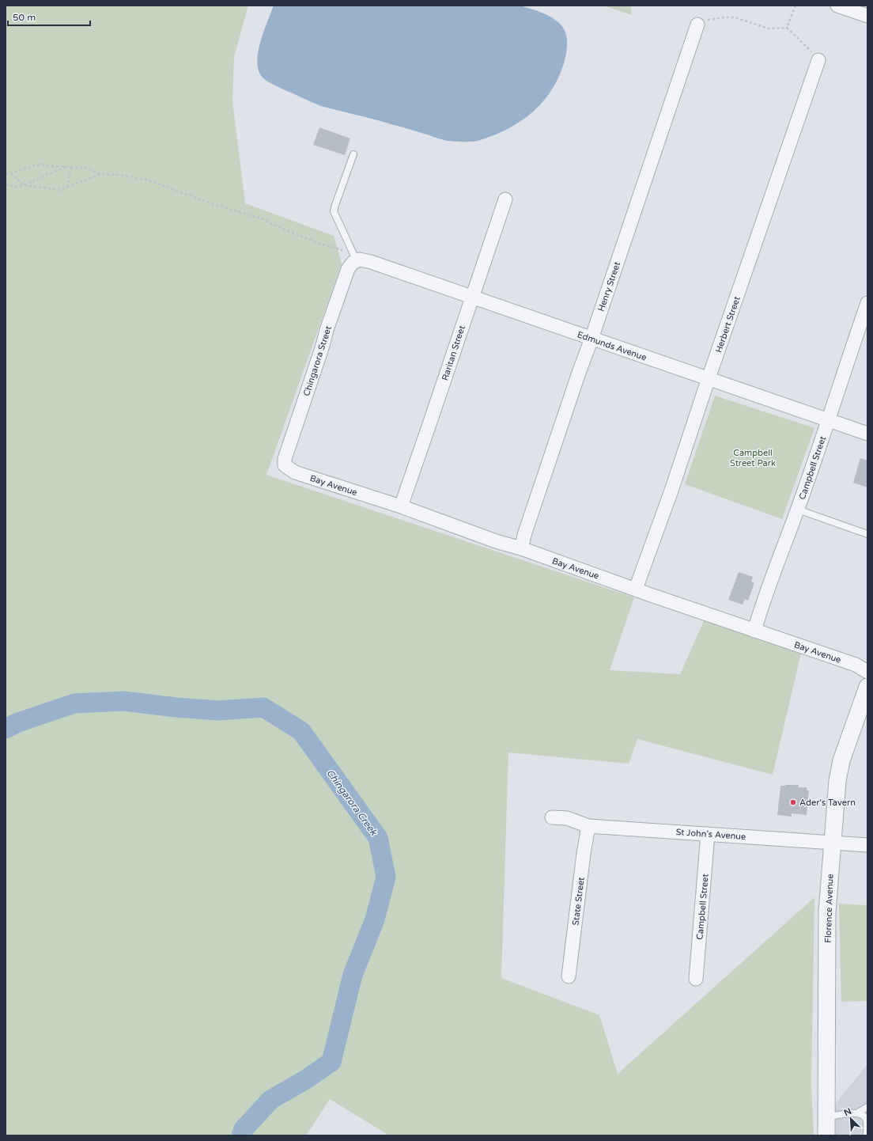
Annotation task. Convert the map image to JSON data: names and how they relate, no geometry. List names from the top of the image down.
{
  "streets": {
    "street": [
      "Henry Street",
      "Herbert Street",
      "Edmunds Avenue",
      "Raritan Street",
      "Chingarora Street",
      "Campbell Street",
      "Bay Avenue",
      "St John's Avenue",
      "State Street",
      "Florence Avenue"
    ]
  },
  "crossings": [
    ["Henry Street", "Edmunds Avenue"],
    ["Henry Street", "Bay Avenue"],
    ["Herbert Street", "Edmunds Avenue"],
    ["Herbert Street", "Bay Avenue"],
    ["Edmunds Avenue", "Raritan Street"],
    ["Edmunds Avenue", "Chingarora Street"],
    ["Edmunds Avenue", "Campbell Street"],
    ["Raritan Street", "Bay Avenue"],
    ["Chingarora Street", "Bay Avenue"],
    ["Campbell Street", "Bay Avenue"],
    ["Campbell Street", "St John's Avenue"],
    ["St John's Avenue", "State Street"],
    ["St John's Avenue", "Florence Avenue"]
  ],
  "water": ["Chingarora Creek"],
  "parks": ["Campbell Street Park"],
  "places": ["Ader's Tavern"],
  "scale_bar": "50 m",
  "north": "top left"
}
